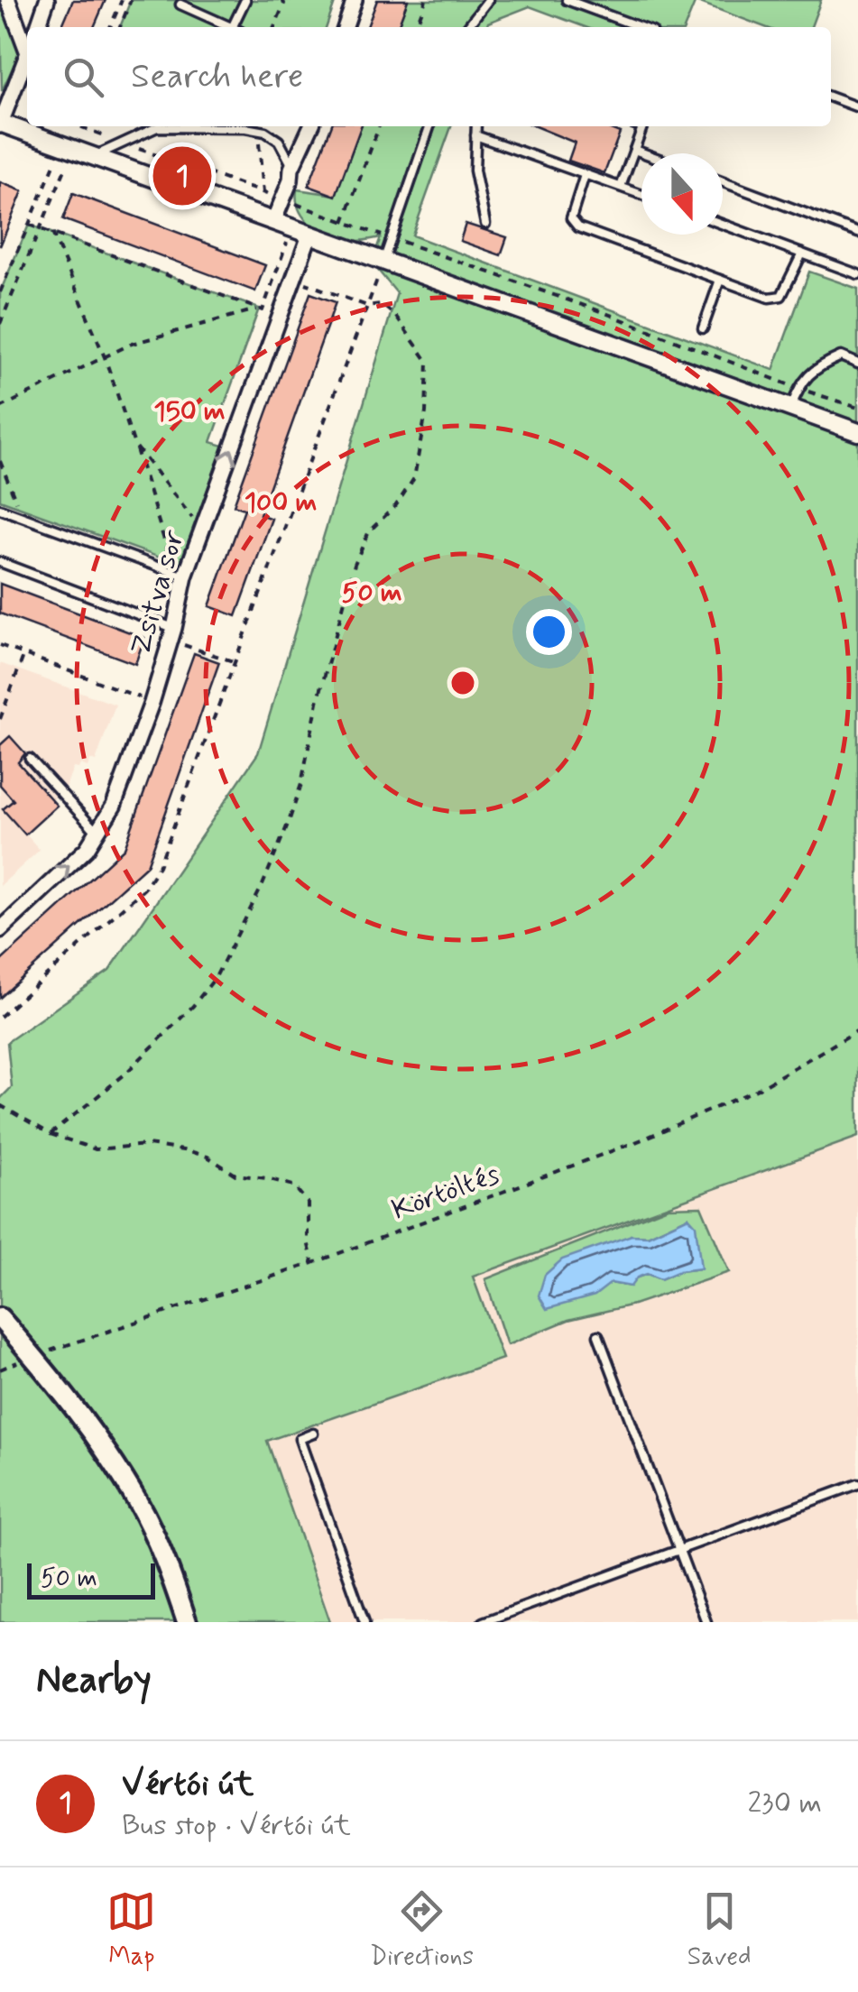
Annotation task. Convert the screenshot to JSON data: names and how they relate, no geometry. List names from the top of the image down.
{
  "streets": {
    "street": ["Zsitva sor"],
    "path": ["Körtöltés"]
  },
  "one_way": ["Zsitva sor"],
  "scale_bar": "50 m",
  "north": "bottom",
  "page": {
    "search": "Search here",
    "pins": "1",
    "scale": "50 m",
    "heading": "Nearby",
    "list": [
      {
        "mark": "1",
        "name": "Vértói út",
        "note": "Bus stop · Vértói út",
        "value": "230 m"
      }
    ],
    "nav": ["Map", "Directions", "Saved"]
  },
  "rings": ["150 m", "100 m", "50 m"]
}
